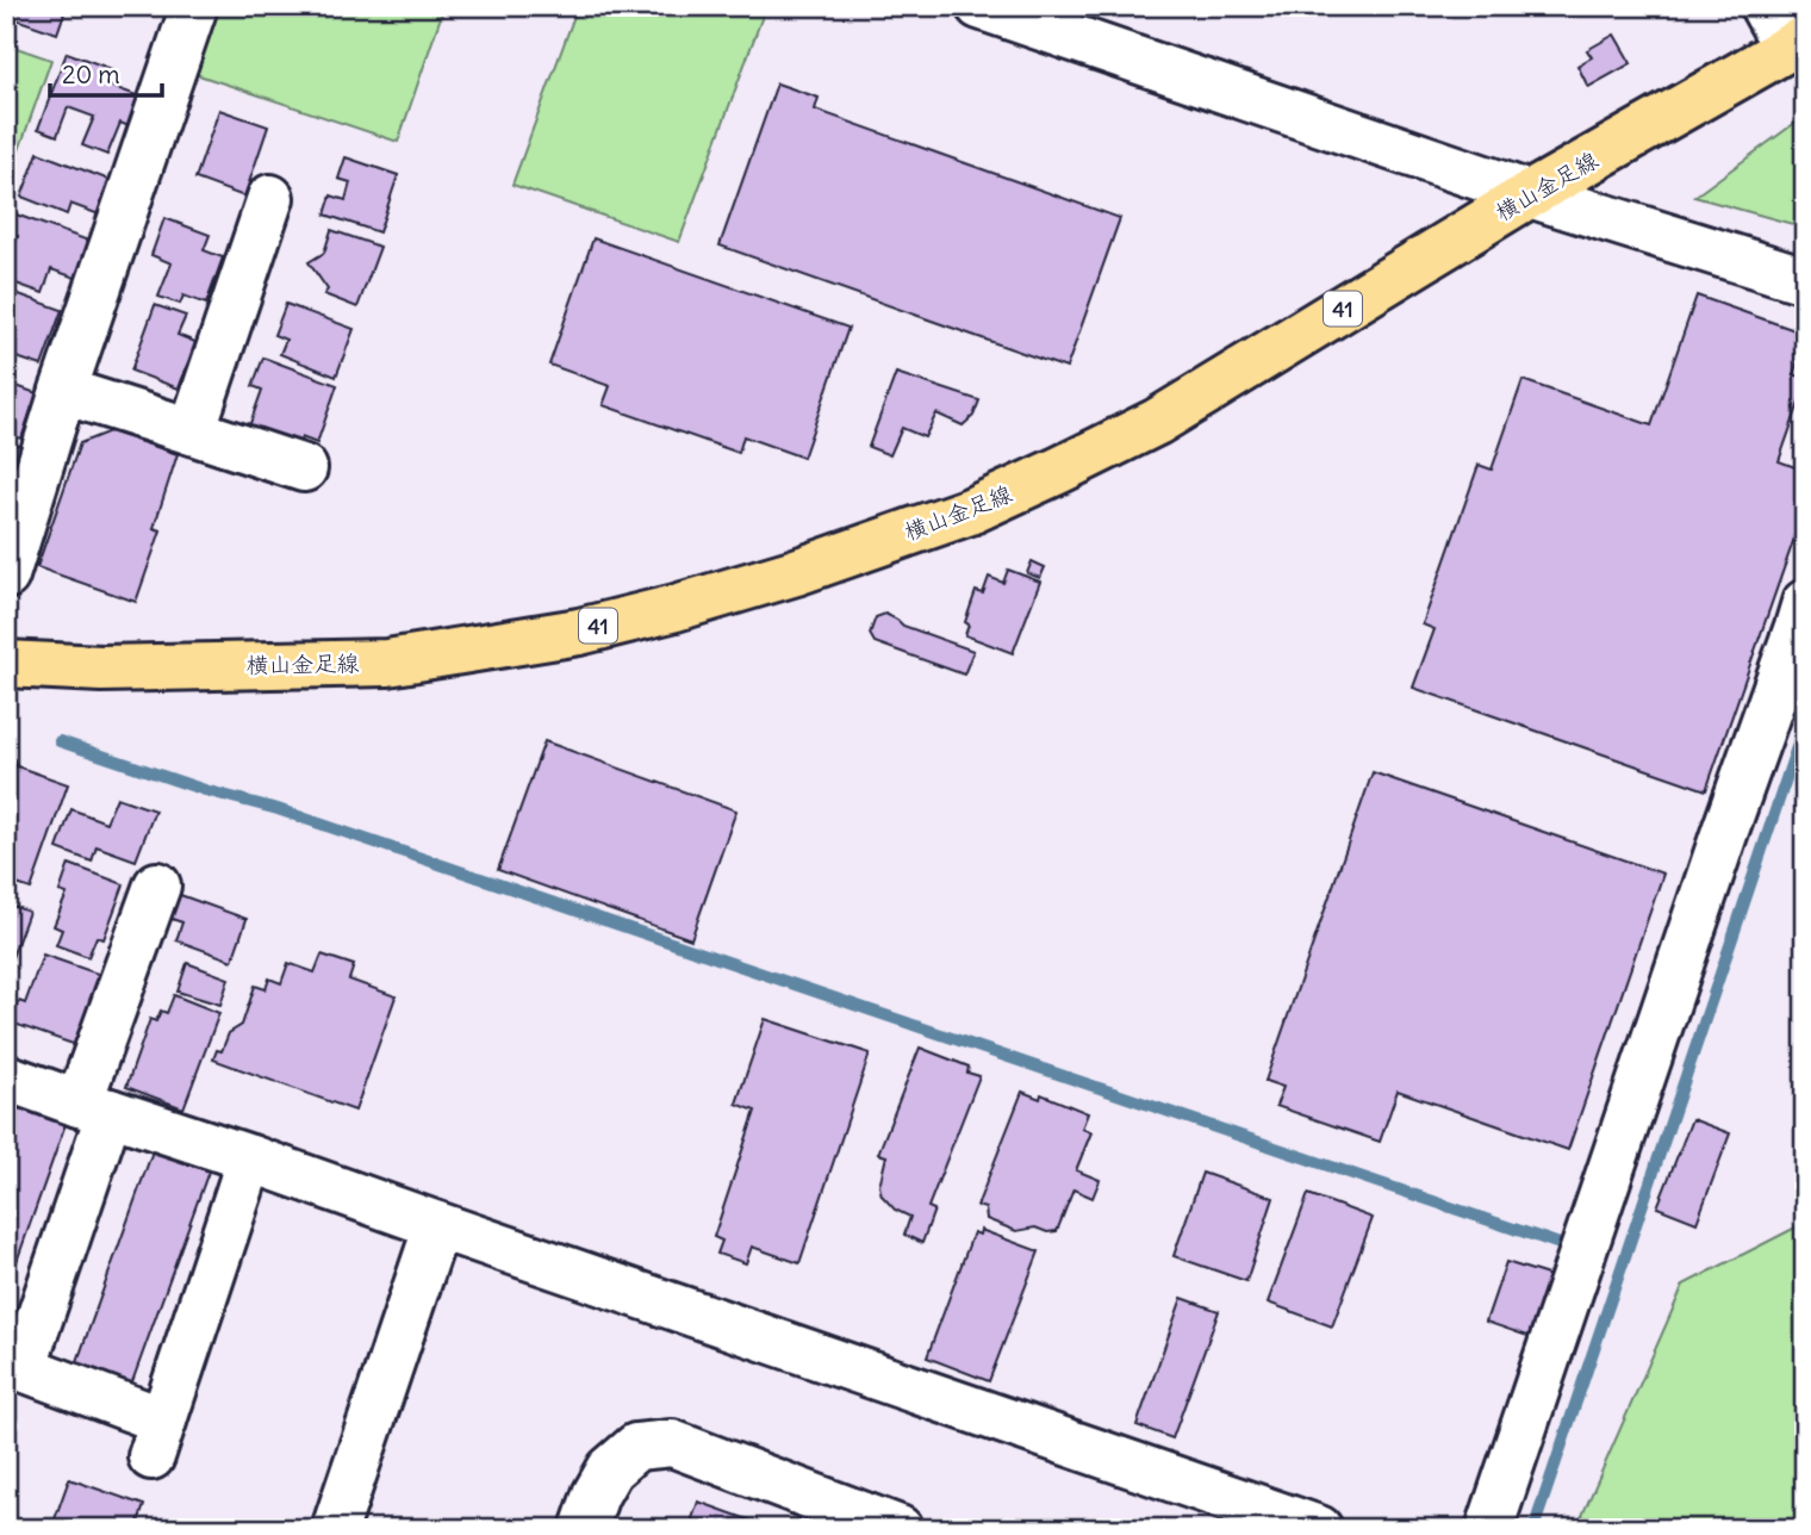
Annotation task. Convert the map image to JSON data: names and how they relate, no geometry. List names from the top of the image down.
{
  "streets": {
    "main road": ["横山金足線", "41"]
  },
  "scale_bar": "20 m"
}
